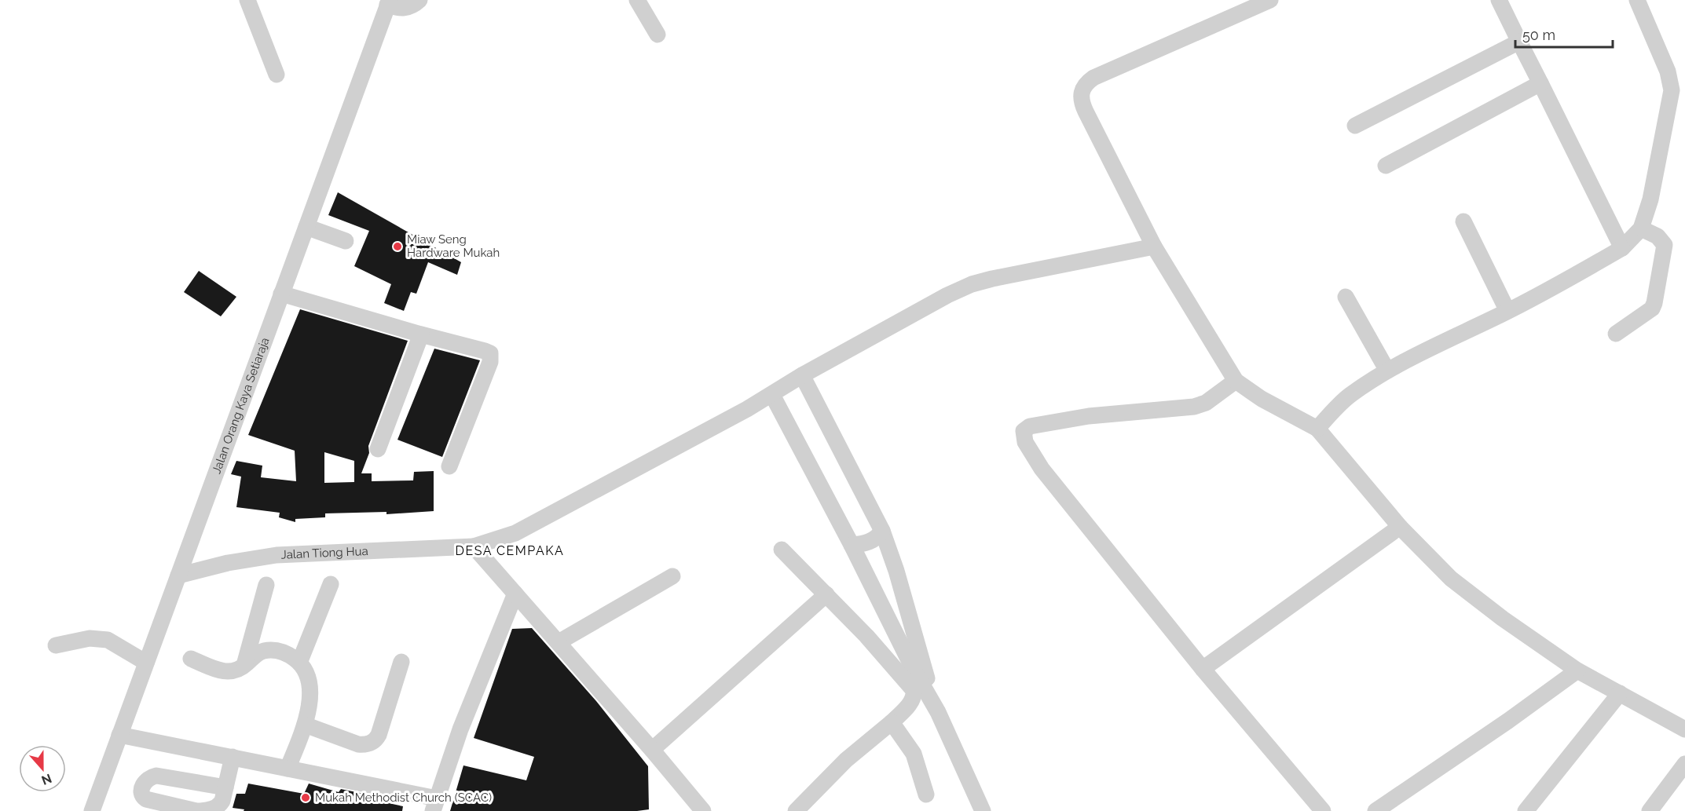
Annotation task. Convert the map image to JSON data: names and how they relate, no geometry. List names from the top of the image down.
{
  "streets": {
    "street": ["Jalan Orang Kaya Setiaraja", "Jalan Tiong Hua"]
  },
  "crossings": [
    ["Jalan Orang Kaya Setiaraja", "Jalan Tiong Hua"]
  ],
  "districts": ["DESA CEMPAKA"],
  "places": ["Miaw Seng Hardware Mukah", "Mukah Methodist Church (SCAC)"],
  "scale_bar": "50 m",
  "north": "bottom"
}
